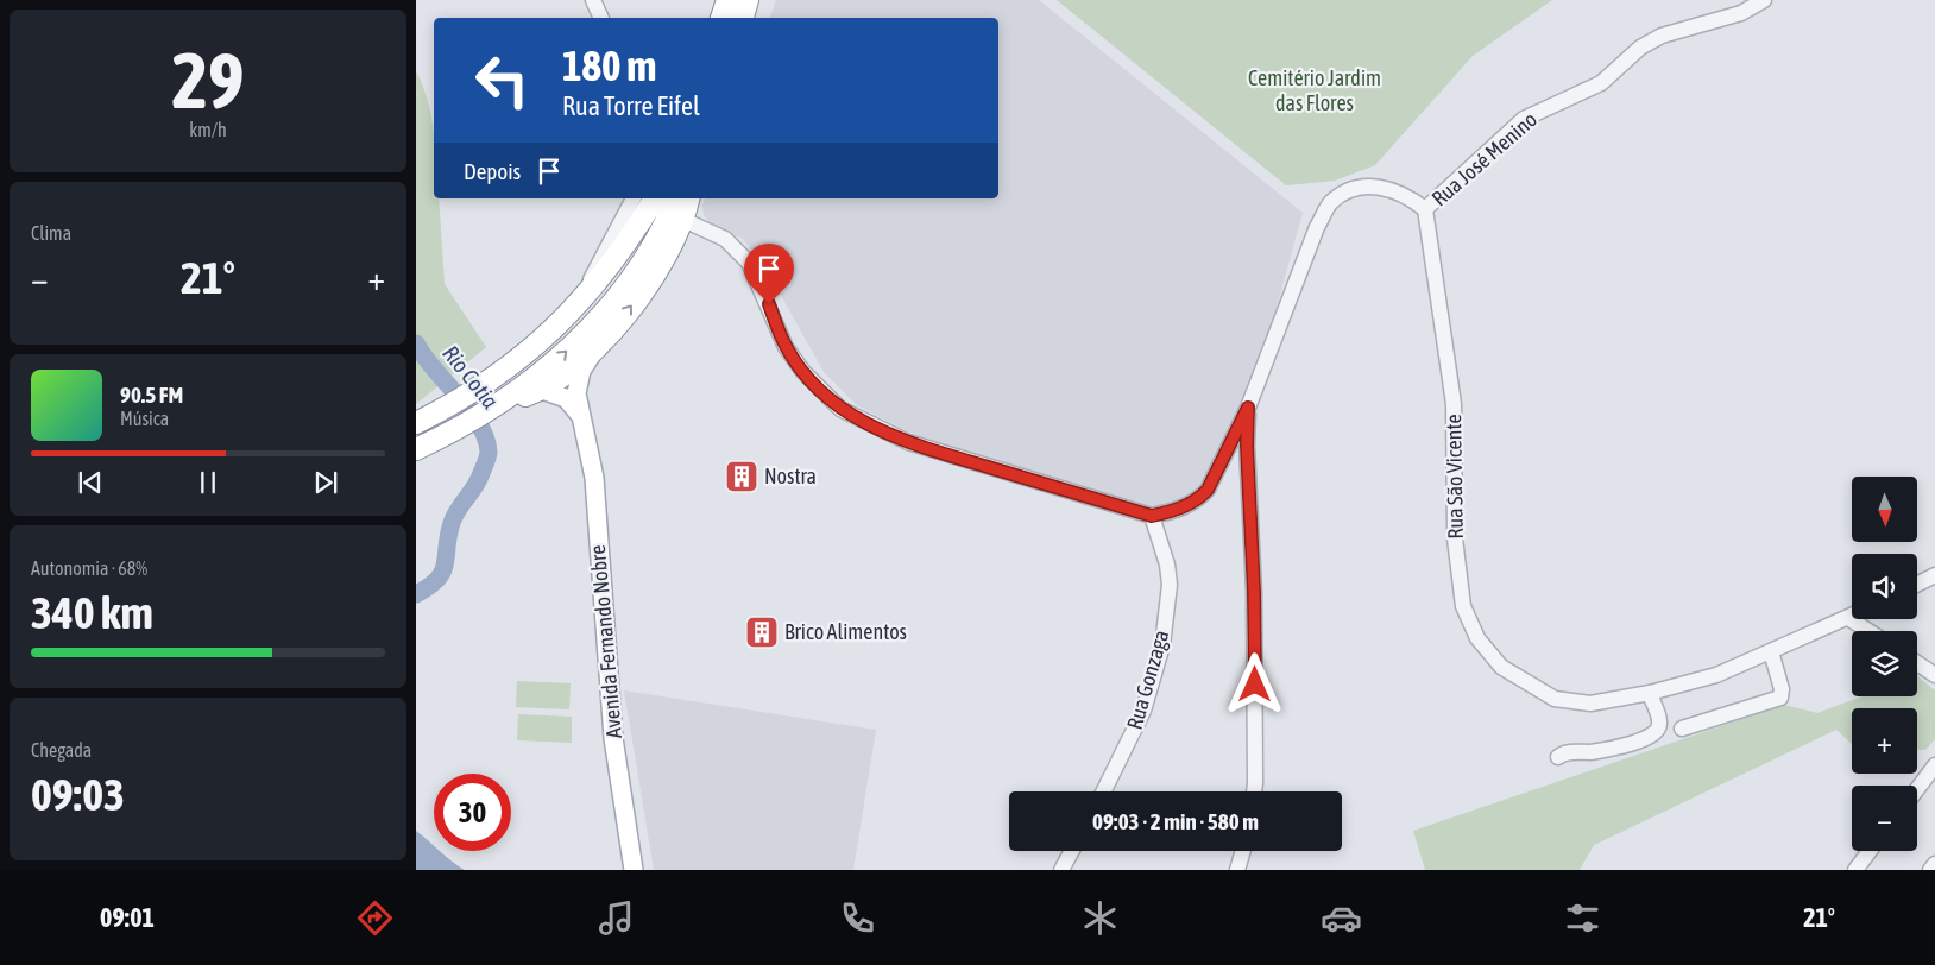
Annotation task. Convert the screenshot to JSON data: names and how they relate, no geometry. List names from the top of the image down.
{
  "streets": {
    "main road": ["Avenida Fernando Nobre"],
    "street": ["Rua José Menino", "Rua São Vicente", "Rua Gonzaga"]
  },
  "crossings": [
    ["Rua José Menino", "Rua São Vicente"]
  ],
  "water": ["Rio Cotia"],
  "parks": ["Cemitério Jardim das Flores"],
  "places": {
    "building": ["Nostra", "Brico Alimentos"]
  },
  "north": "bottom",
  "page": {
    "tile": [
      ["29", "km/h"],
      "Clima",
      ["Autonomia · 68%", "340 km"],
      ["Chegada", "09:03"]
    ],
    "turn": ["180 m", "Rua Torre Eifel"],
    "then": "Depois",
    "heat": ["−", "21°", "+"],
    "song": ["90.5 FM", "Música"],
    "map_buttons": ["+", "−"],
    "limit": "30",
    "trip": "09:03 · 2 min · 580 m",
    "tabs": ["09:01", "21°"]
  }
}
